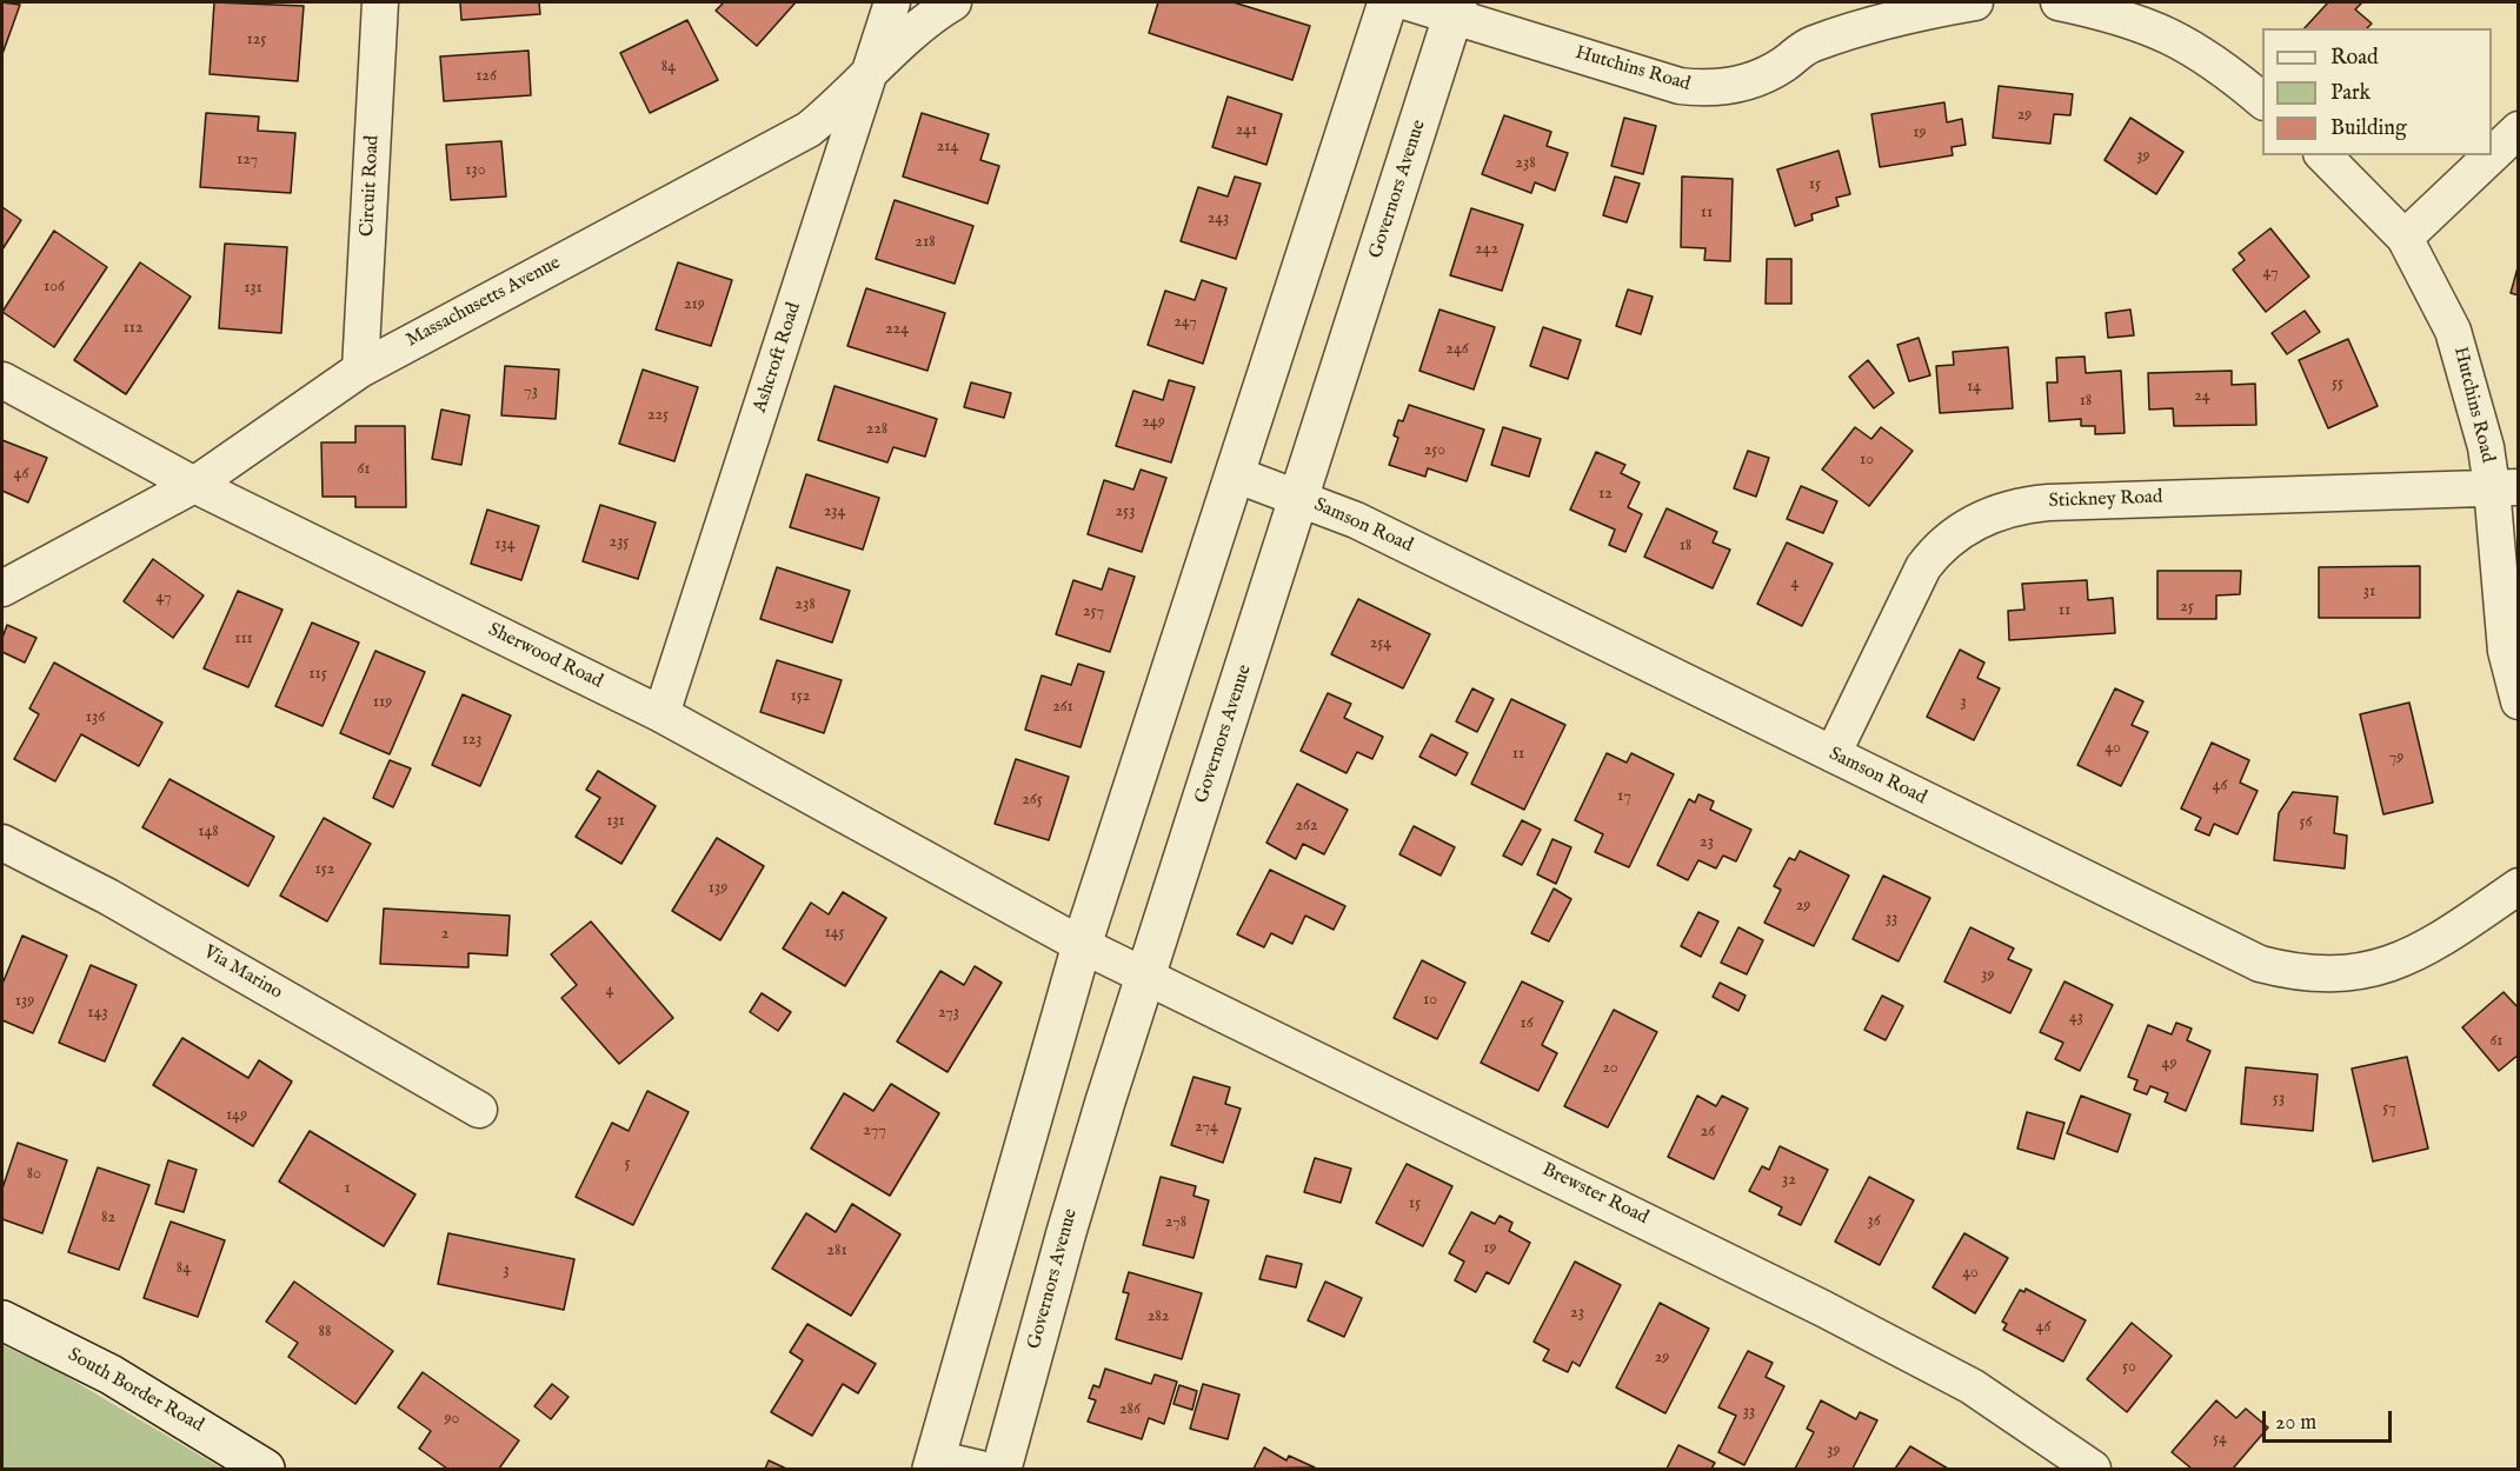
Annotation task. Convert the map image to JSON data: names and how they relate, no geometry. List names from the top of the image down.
{
  "streets": {
    "street": [
      "Hutchins Road",
      "Circuit Road",
      "Governors Avenue",
      "Massachusetts Avenue",
      "Ashcroft Road",
      "Stickney Road",
      "Samson Road",
      "Sherwood Road",
      "Via Marino",
      "Brewster Road",
      "South Border Road"
    ]
  },
  "crossings": [
    ["Hutchins Road", "Governors Avenue"],
    ["Hutchins Road", "Stickney Road"],
    ["Circuit Road", "Massachusetts Avenue"],
    ["Governors Avenue", "Samson Road"],
    ["Governors Avenue", "Brewster Road"],
    ["Massachusetts Avenue", "Ashcroft Road"],
    ["Massachusetts Avenue", "Sherwood Road"],
    ["Ashcroft Road", "Sherwood Road"],
    ["Stickney Road", "Samson Road"],
    ["Sherwood Road", "Brewster Road"]
  ],
  "house_numbers": [
    "125",
    "84",
    "126",
    "29",
    "241",
    "19",
    "214",
    "39",
    "127",
    "238",
    "130",
    "15",
    "11",
    "243",
    "218",
    "242",
    "47",
    "106",
    "131",
    "219",
    "247",
    "112",
    "224",
    "246",
    "55",
    "14",
    "73",
    "24",
    "18",
    "225",
    "249",
    "228",
    "250",
    "10",
    "61",
    "46",
    "12",
    "234",
    "253",
    "235",
    "134",
    "18",
    "4",
    "31",
    "47",
    "238",
    "25",
    "11",
    "257",
    "111",
    "254",
    "115",
    "152",
    "119",
    "3",
    "261",
    "136",
    "123",
    "40",
    "11",
    "79",
    "46",
    "17",
    "265",
    "131",
    "56",
    "262",
    "148",
    "23",
    "152",
    "139",
    "29",
    "33",
    "145",
    "2",
    "39",
    "4",
    "10",
    "139",
    "143",
    "273",
    "43",
    "16",
    "61",
    "49",
    "20",
    "53",
    "57",
    "149",
    "274",
    "277",
    "26",
    "5",
    "80",
    "32",
    "1",
    "15",
    "82",
    "36",
    "278",
    "19",
    "281",
    "84",
    "3",
    "40",
    "23",
    "282",
    "46",
    "88",
    "29",
    "50",
    "286",
    "33",
    "90",
    "54",
    "39"
  ],
  "legend": ["Road", "Park", "Building"],
  "scale_bar": "20 m"
}
